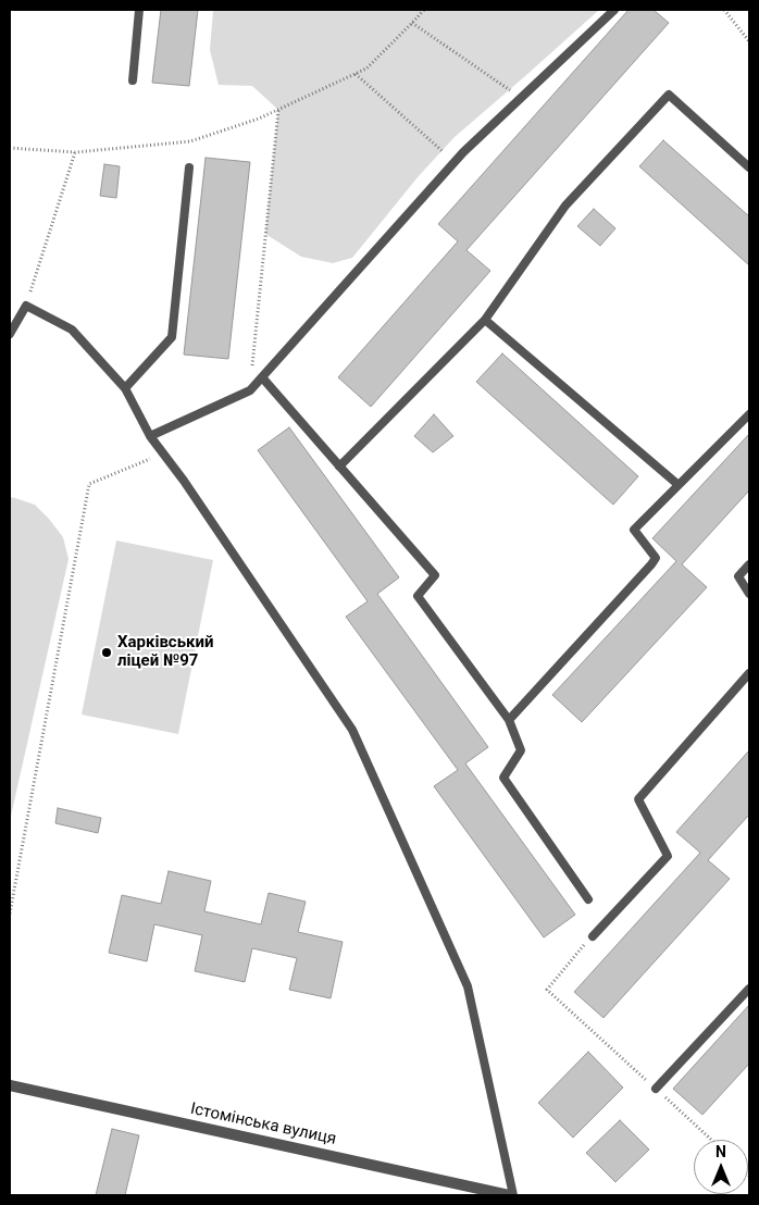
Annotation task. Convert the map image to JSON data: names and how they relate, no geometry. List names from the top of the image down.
{
  "streets": {
    "street": ["Істомінська вулиця"]
  },
  "places": ["Харківський ліцей №97"],
  "north": "top"
}
